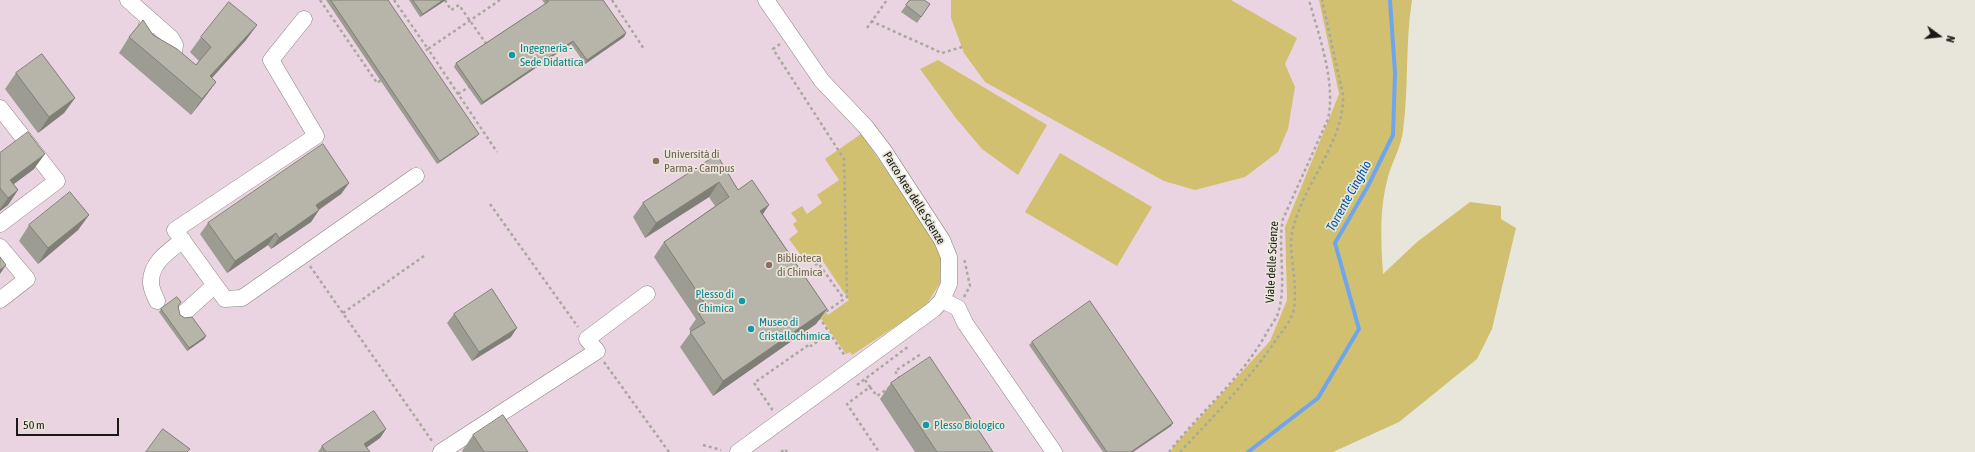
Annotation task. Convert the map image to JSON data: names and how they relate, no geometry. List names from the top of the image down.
{
  "streets": {
    "street": ["Parco Area delle Scienze"],
    "path": ["Viale delle Scienze"]
  },
  "water": ["Torrente Cinghio"],
  "places": [
    "Ingegneria - Sede Didattica",
    "Università di Parma - Campus",
    "Biblioteca di Chimica",
    "Plesso di Chimica",
    "Museo di Cristallochimica",
    "Plesso Biologico"
  ],
  "scale_bar": "50 m",
  "north": "right"
}
